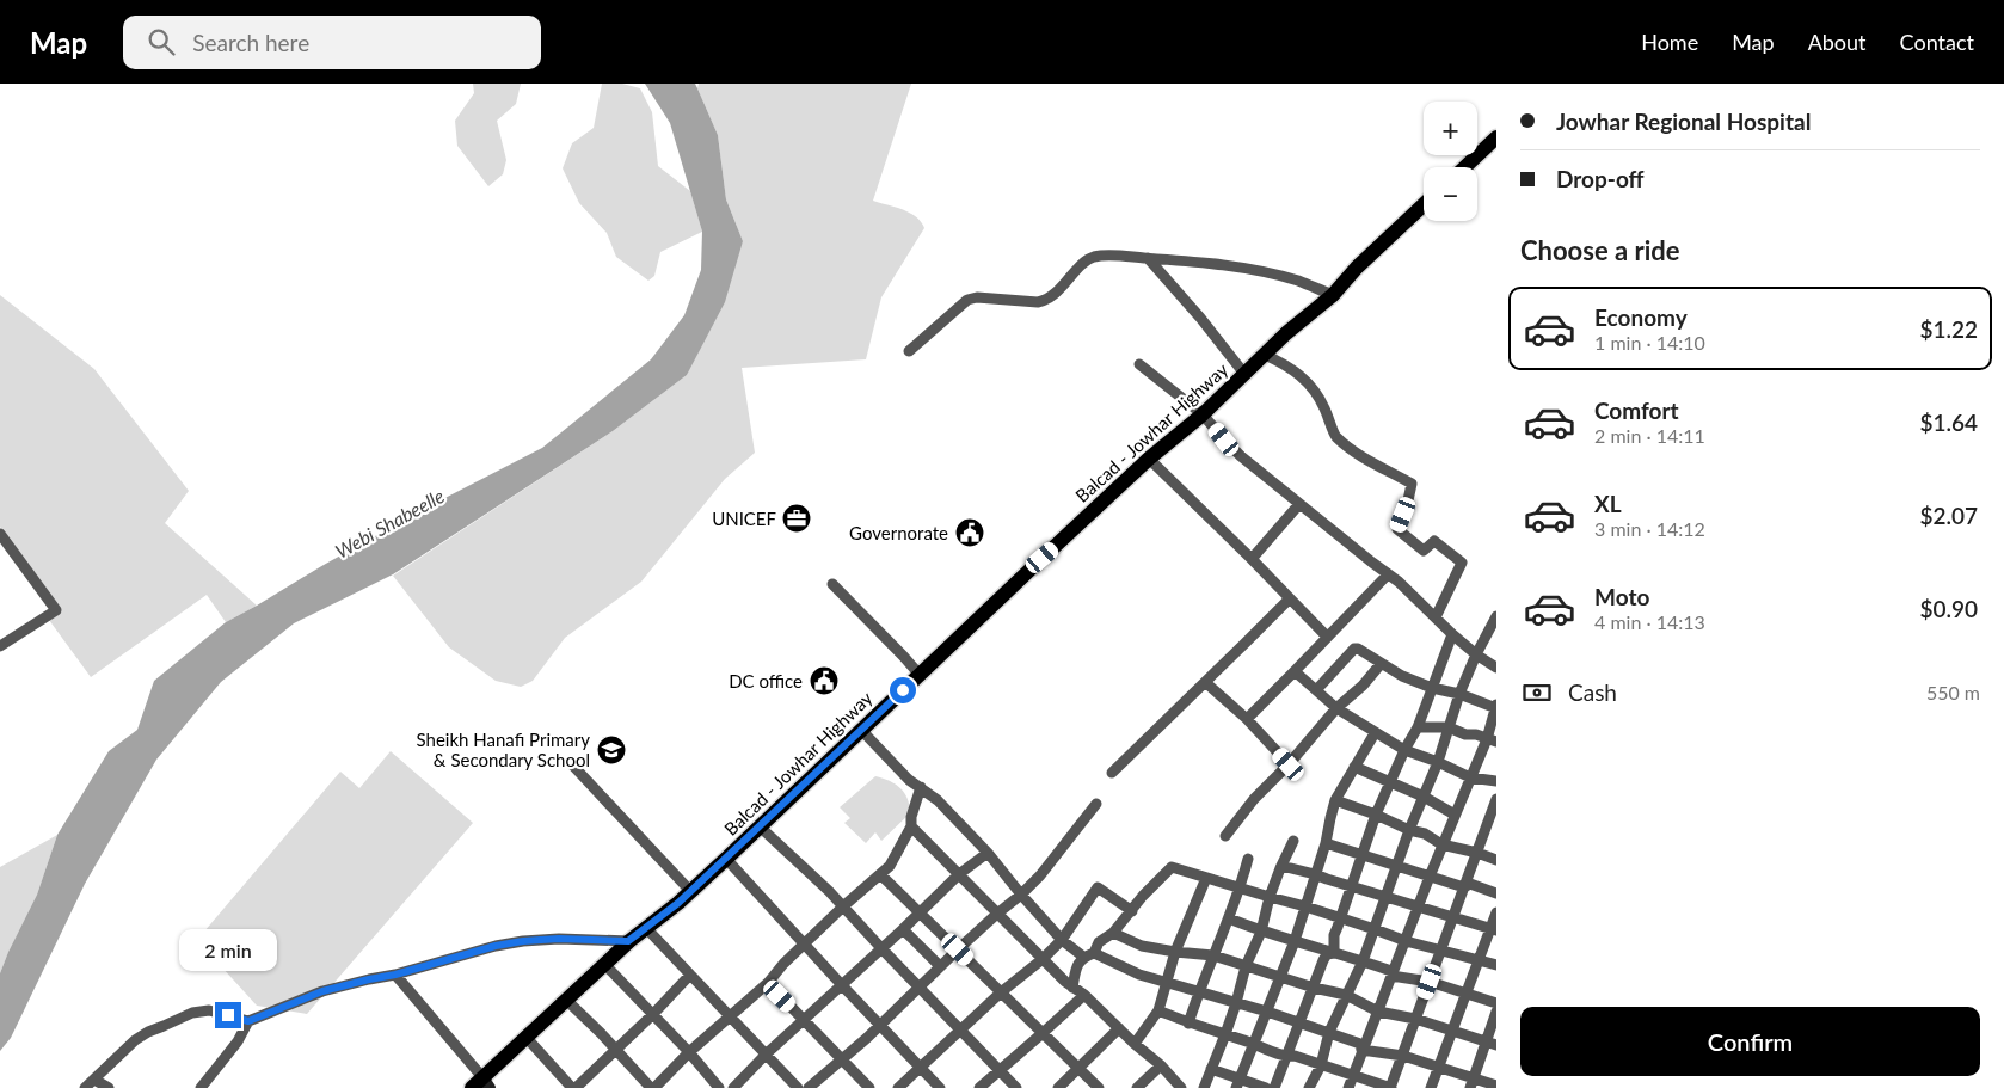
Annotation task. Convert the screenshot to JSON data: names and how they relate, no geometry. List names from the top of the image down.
{
  "streets": {
    "main road": ["Balcad - Jowhar Highway"]
  },
  "water": ["Webi Shabeelle"],
  "places": {
    "office": ["UNICEF"],
    "public building": ["Governorate", "DC office"],
    "school or university": ["Sheikh Hanafi Primary & Secondary School"]
  },
  "page": {
    "header": "Map",
    "search": "Search here",
    "nav": [
      "Home",
      "Map",
      "About",
      "Contact"
    ],
    "banner": ["Jowhar Regional Hospital", "Drop-off"],
    "map_buttons": ["+", "−"],
    "heading": "Choose a ride",
    "list": [
      {
        "name": "Economy",
        "note": "1 min · 14:10",
        "value": "$1.22"
      },
      {
        "name": "Comfort",
        "note": "2 min · 14:11",
        "value": "$1.64"
      },
      {
        "name": "XL",
        "note": "3 min · 14:12",
        "value": "$2.07"
      },
      {
        "name": "Moto",
        "note": "4 min · 14:13",
        "value": "$0.90"
      }
    ],
    "pay": ["Cash", "550 m"],
    "bubble": "2 min",
    "buttons": "Confirm"
  }
}
